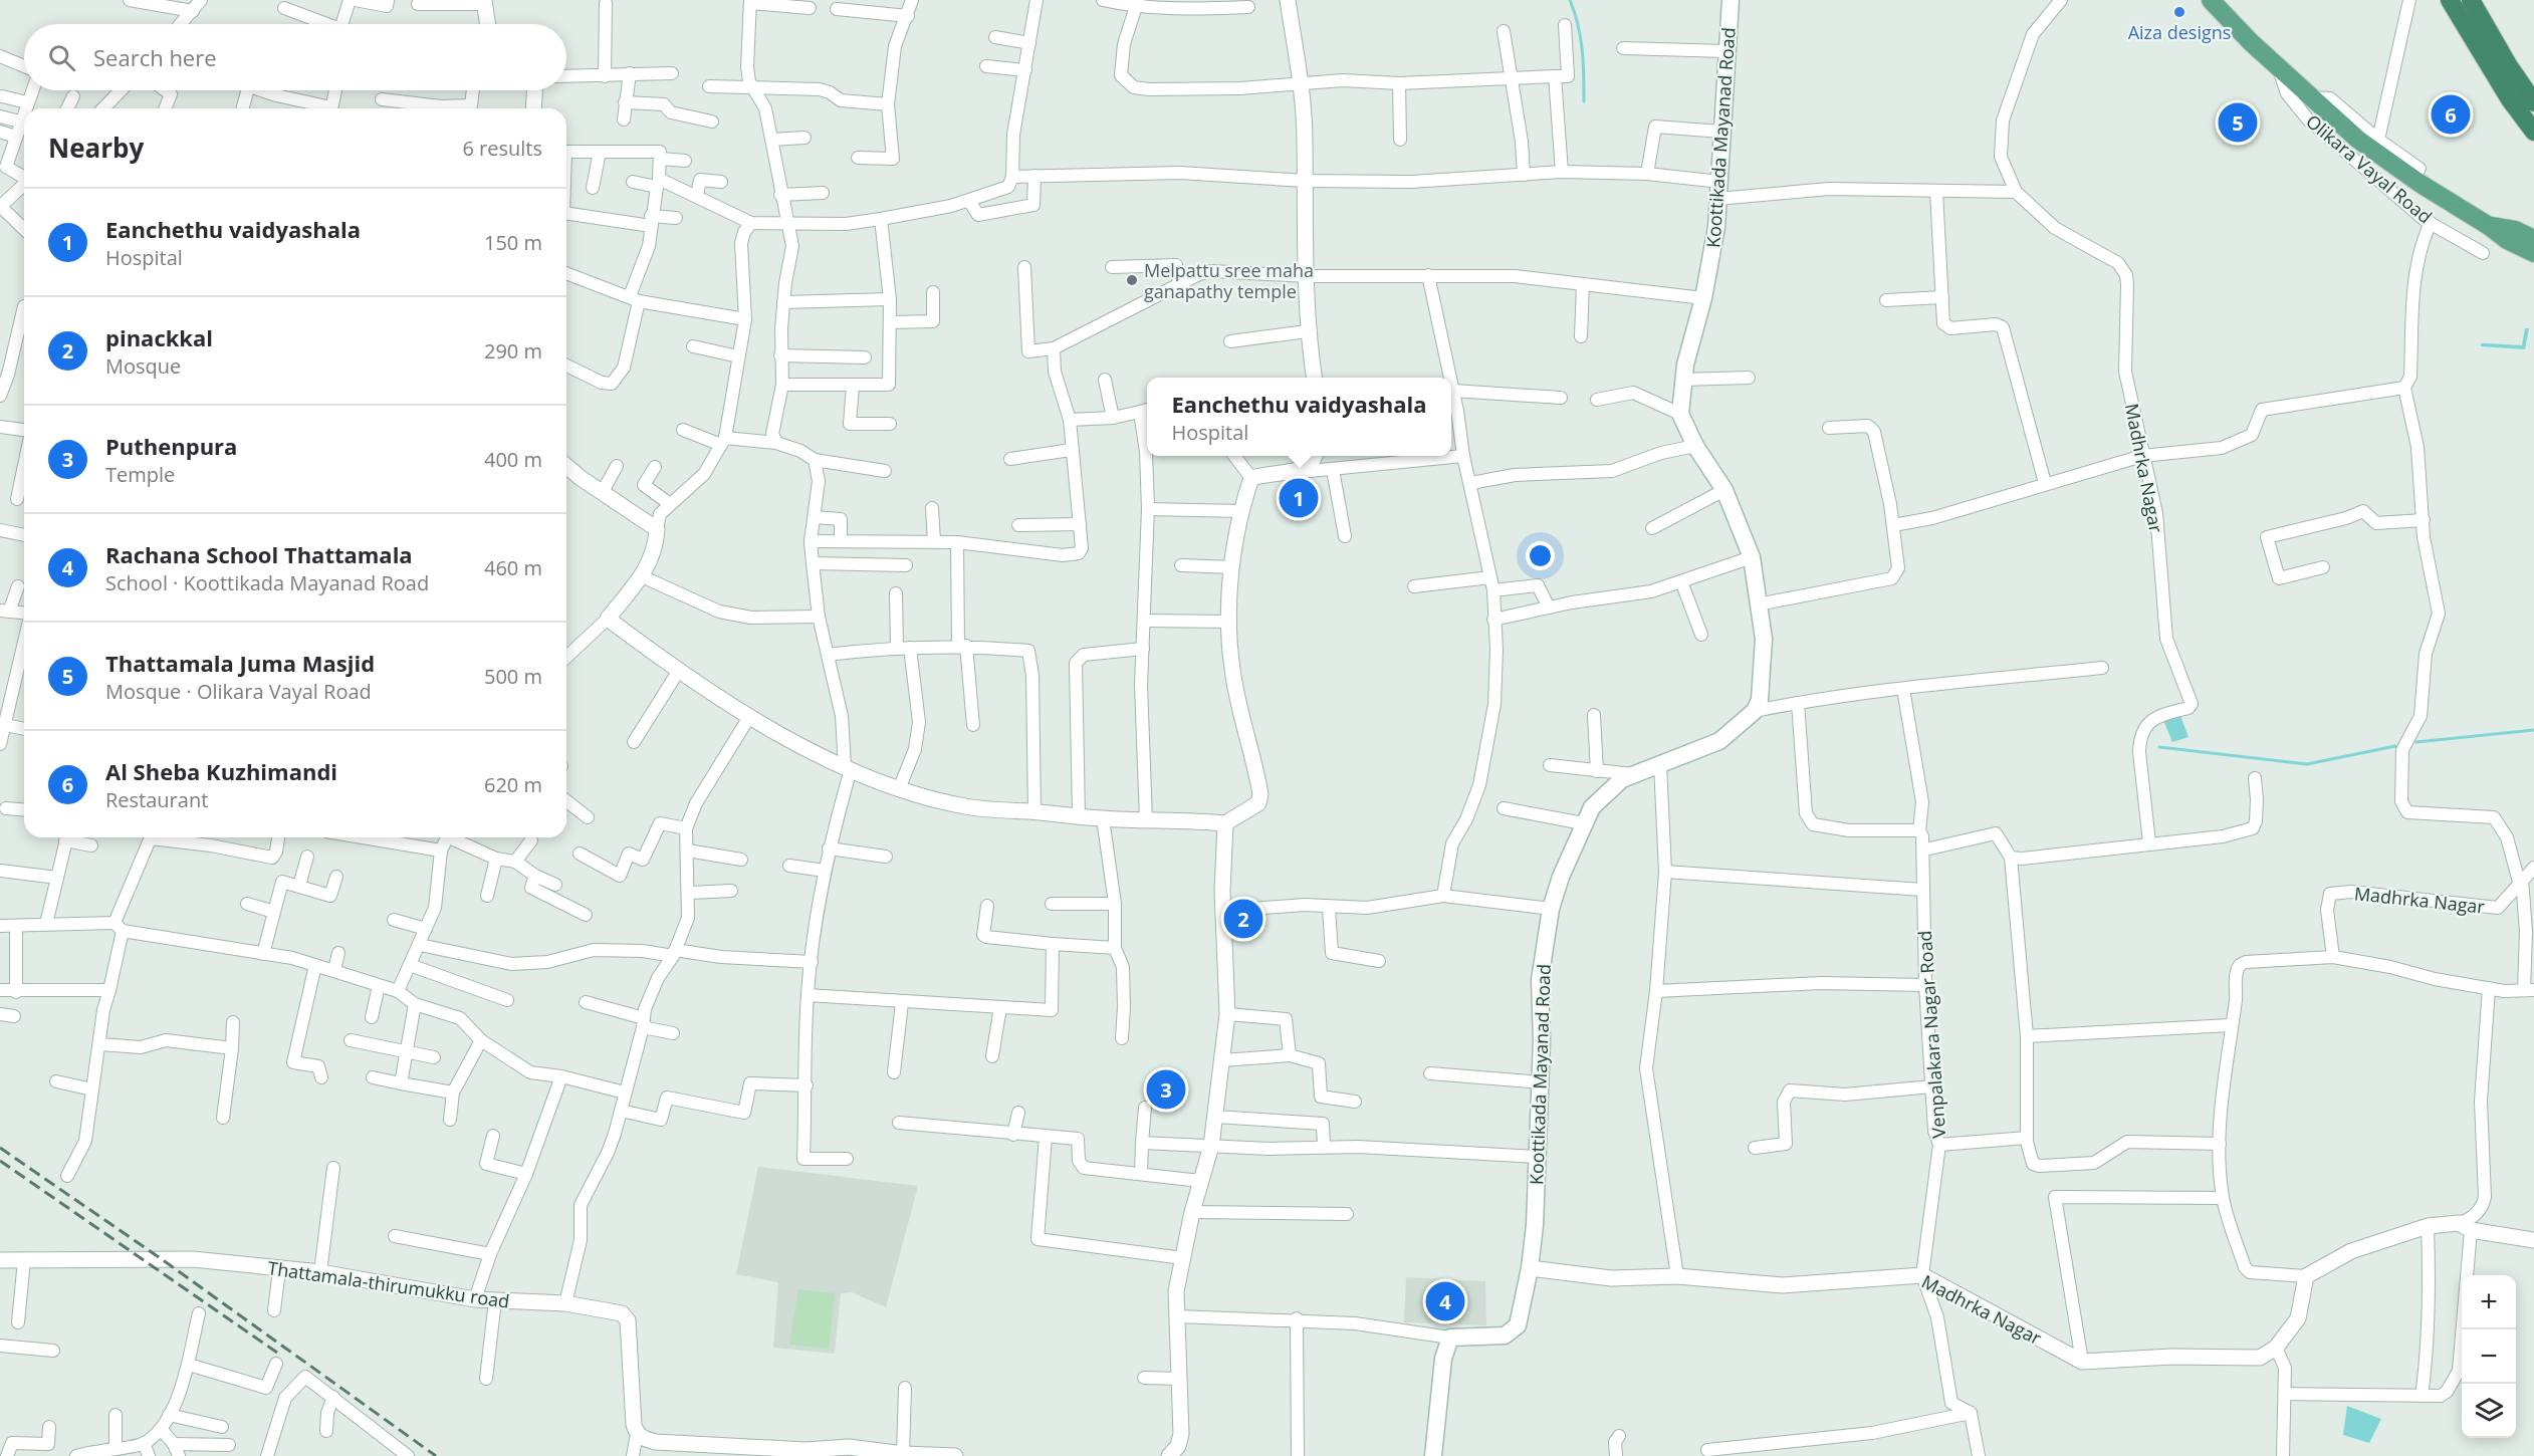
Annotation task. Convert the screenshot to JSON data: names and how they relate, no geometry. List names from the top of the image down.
{
  "streets": {
    "main road": ["Koottikada Mayanad Road"],
    "street": [
      "Olikara Vayal Road",
      "Madhrka Nagar",
      "Venpalakara Nagar Road",
      "Thattamala-thirumukku road"
    ]
  },
  "crossings": [
    ["Koottikada Mayanad Road", "Madhrka Nagar"],
    ["Madhrka Nagar", "Venpalakara Nagar Road"]
  ],
  "places": ["Aiza designs", "Melpattu sree maha ganapathy temple"],
  "page": {
    "search": "Search here",
    "pins": [
      "6",
      "5",
      "1",
      "2",
      "3",
      "4"
    ],
    "heading": ["Nearby", "6 results"],
    "list": [
      {
        "mark": "1",
        "name": "Eanchethu vaidyashala",
        "note": "Hospital",
        "value": "150 m"
      },
      {
        "mark": "2",
        "name": "pinackkal",
        "note": "Mosque",
        "value": "290 m"
      },
      {
        "mark": "3",
        "name": "Puthenpura",
        "note": "Temple",
        "value": "400 m"
      },
      {
        "mark": "4",
        "name": "Rachana School Thattamala",
        "note": "School · Koottikada Mayanad Road",
        "value": "460 m"
      },
      {
        "mark": "5",
        "name": "Thattamala Juma Masjid",
        "note": "Mosque · Olikara Vayal Road",
        "value": "500 m"
      },
      {
        "mark": "6",
        "name": "Al Sheba Kuzhimandi",
        "note": "Restaurant",
        "value": "620 m"
      }
    ],
    "popup": ["Eanchethu vaidyashala", "Hospital"],
    "map_buttons": ["+", "−"]
  }
}
